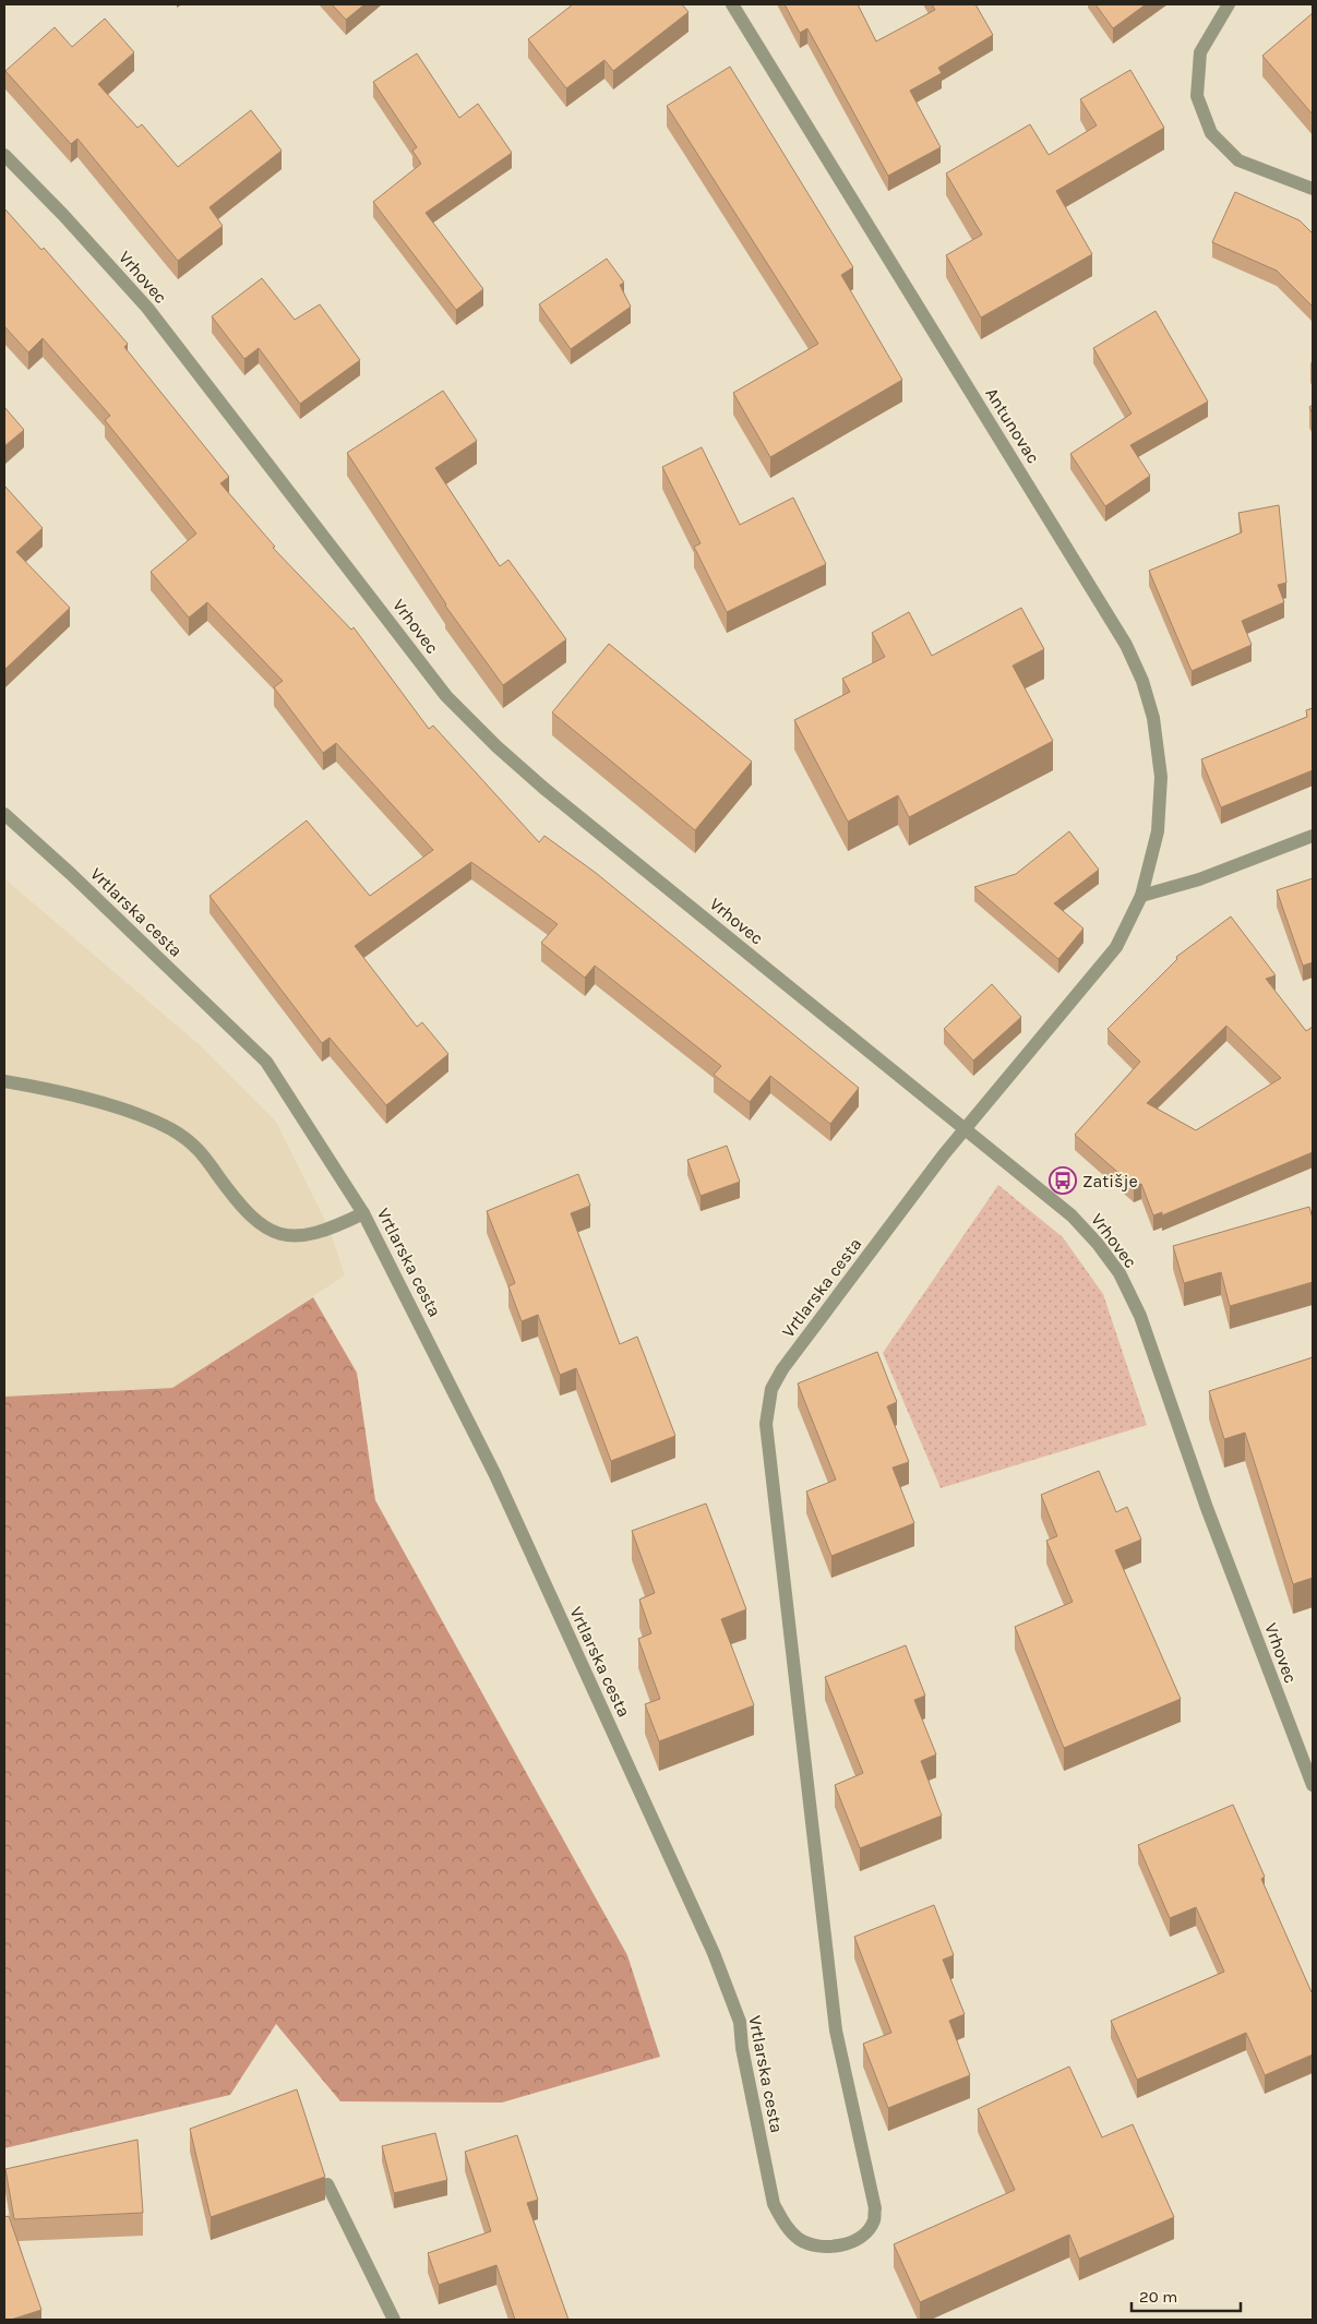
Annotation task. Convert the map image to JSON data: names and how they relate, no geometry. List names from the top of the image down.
{
  "streets": {
    "street": ["Vrhovec", "Antunovac", "Vrtlarska cesta"]
  },
  "crossings": [
    ["Vrhovec", "Vrtlarska cesta"]
  ],
  "places": {
    "bus stop": ["Zatišje"]
  },
  "scale_bar": "20 m"
}
